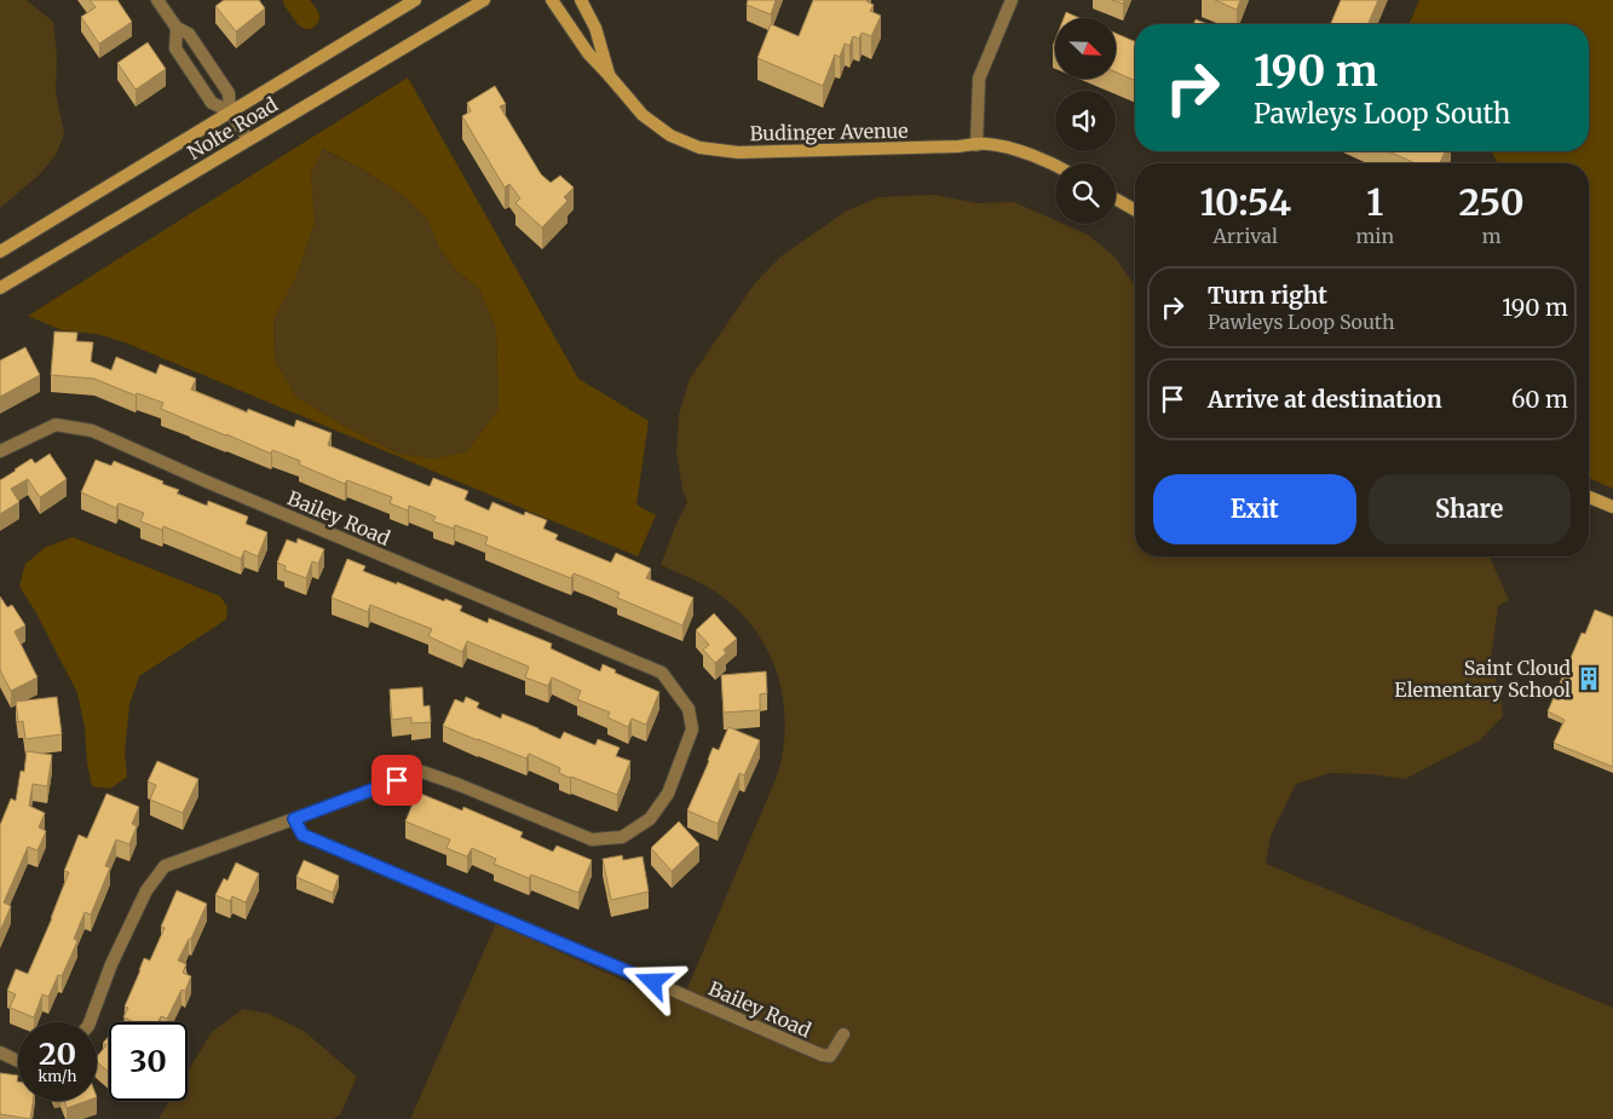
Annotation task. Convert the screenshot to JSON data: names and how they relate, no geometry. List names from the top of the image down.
{
  "streets": {
    "street": ["Nolte Road", "Budinger Avenue", "Bailey Road"]
  },
  "places": {
    "building": ["Saint Cloud Elementary School"]
  },
  "north": "bottom right",
  "page": {
    "turn": ["190 m", "Pawleys Loop South"],
    "eta": [
      "10:54",
      "Arrival",
      "1",
      "min",
      "250",
      "m"
    ],
    "list": [
      {
        "name": "Turn right",
        "note": "Pawleys Loop South",
        "value": "190 m"
      },
      {
        "name": "Arrive at destination",
        "value": "60 m"
      }
    ],
    "buttons": ["Exit", "Share"],
    "speed": "20 km/h",
    "limit": "30"
  }
}
